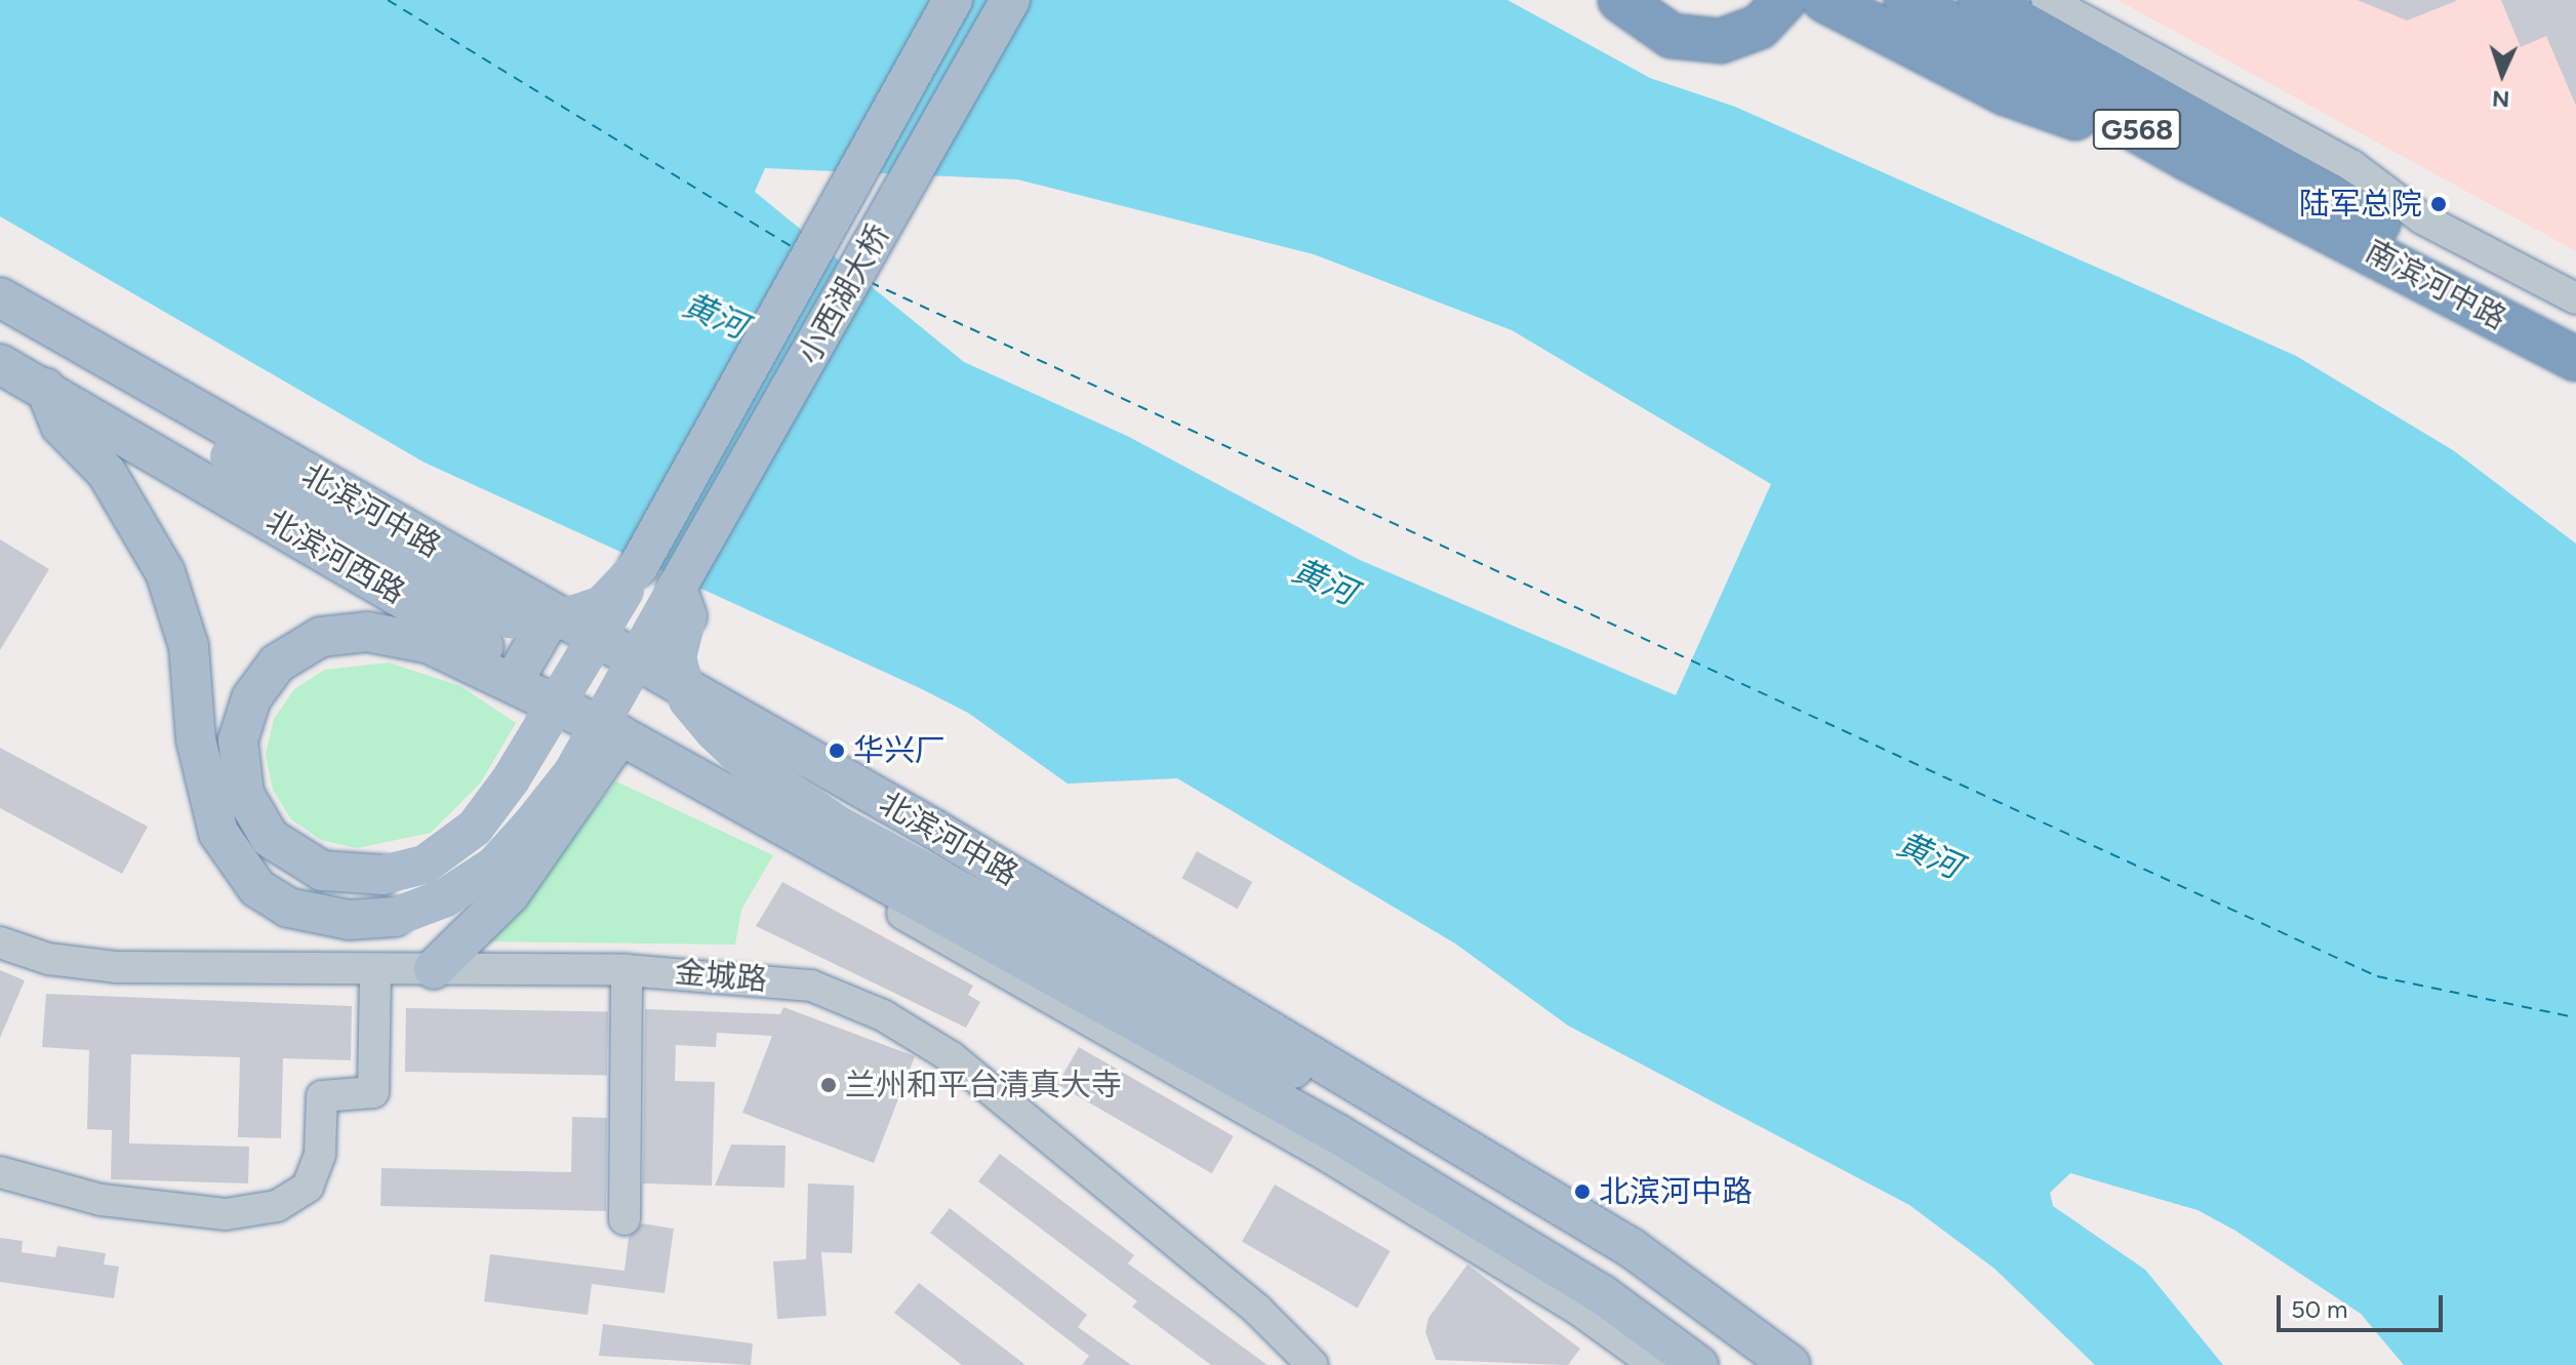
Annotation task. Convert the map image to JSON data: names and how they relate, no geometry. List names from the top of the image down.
{
  "streets": {
    "highway": ["G568", "南滨河中路"],
    "main road": ["小西湖大桥", "北滨河中路", "北滨河西路"],
    "street": ["金城路"]
  },
  "crossings": [
    ["小西湖大桥", "北滨河西路"]
  ],
  "water": ["黄河"],
  "places": [
    "陆军总院",
    "华兴厂",
    "兰州和平台清真大寺",
    "北滨河中路"
  ],
  "scale_bar": "50 m",
  "north": "bottom"
}
